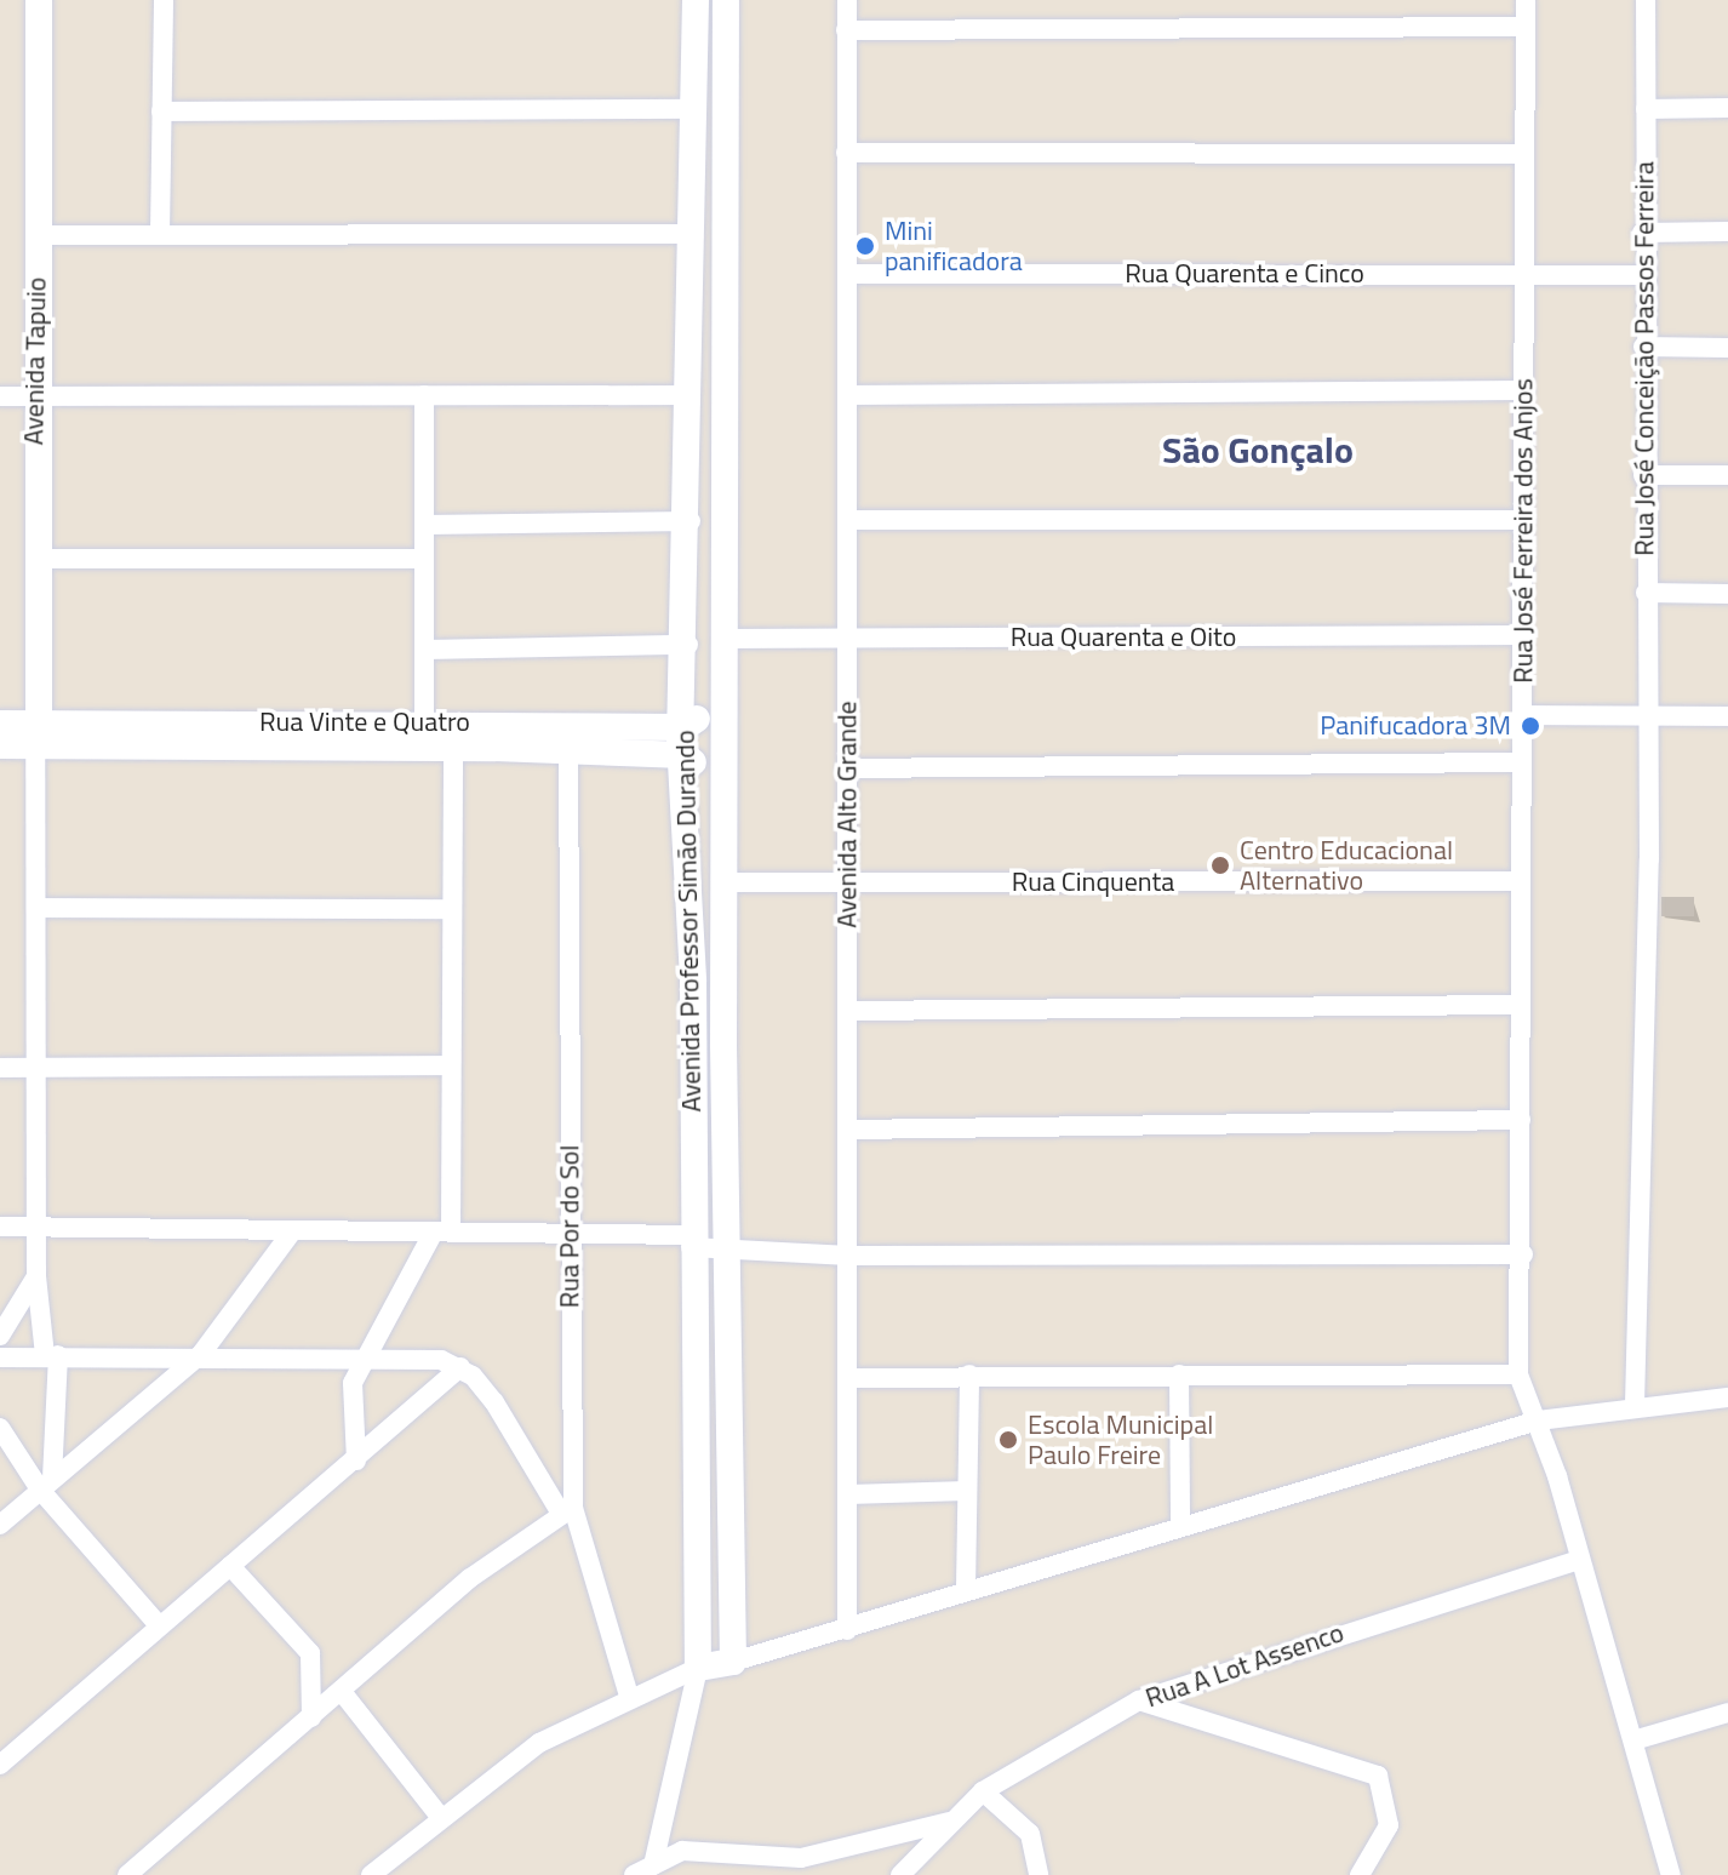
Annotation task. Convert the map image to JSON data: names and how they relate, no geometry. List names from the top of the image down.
{
  "streets": {
    "street": [
      "Rua Quarenta e Cinco",
      "Rua José Conceição Passos Ferreira",
      "Avenida Tapuio",
      "Rua José Ferreira dos Anjos",
      "Rua Quarenta e Oito",
      "Rua Vinte e Quatro",
      "Avenida Alto Grande",
      "Rua Cinquenta",
      "Avenida Professor Simão Durando",
      "Rua Por do Sol",
      "Rua A Lot Assenco"
    ]
  },
  "crossings": [
    ["Rua Quarenta e Cinco", "Rua José Conceição Passos Ferreira"],
    ["Rua Quarenta e Cinco", "Rua José Ferreira dos Anjos"],
    ["Rua Quarenta e Cinco", "Avenida Alto Grande"],
    ["Avenida Tapuio", "Rua Vinte e Quatro"],
    ["Rua José Ferreira dos Anjos", "Rua Quarenta e Oito"],
    ["Rua José Ferreira dos Anjos", "Rua Cinquenta"],
    ["Rua Quarenta e Oito", "Avenida Alto Grande"],
    ["Rua Quarenta e Oito", "Avenida Professor Simão Durando"],
    ["Rua Vinte e Quatro", "Avenida Professor Simão Durando"],
    ["Rua Vinte e Quatro", "Rua Por do Sol"],
    ["Avenida Alto Grande", "Rua Cinquenta"],
    ["Rua Cinquenta", "Avenida Professor Simão Durando"]
  ],
  "districts": ["São Gonçalo"],
  "places": [
    "Mini panificadora",
    "Panifucadora 3M",
    "Centro Educacional Alternativo",
    "Escola Municipal Paulo Freire"
  ]
}
